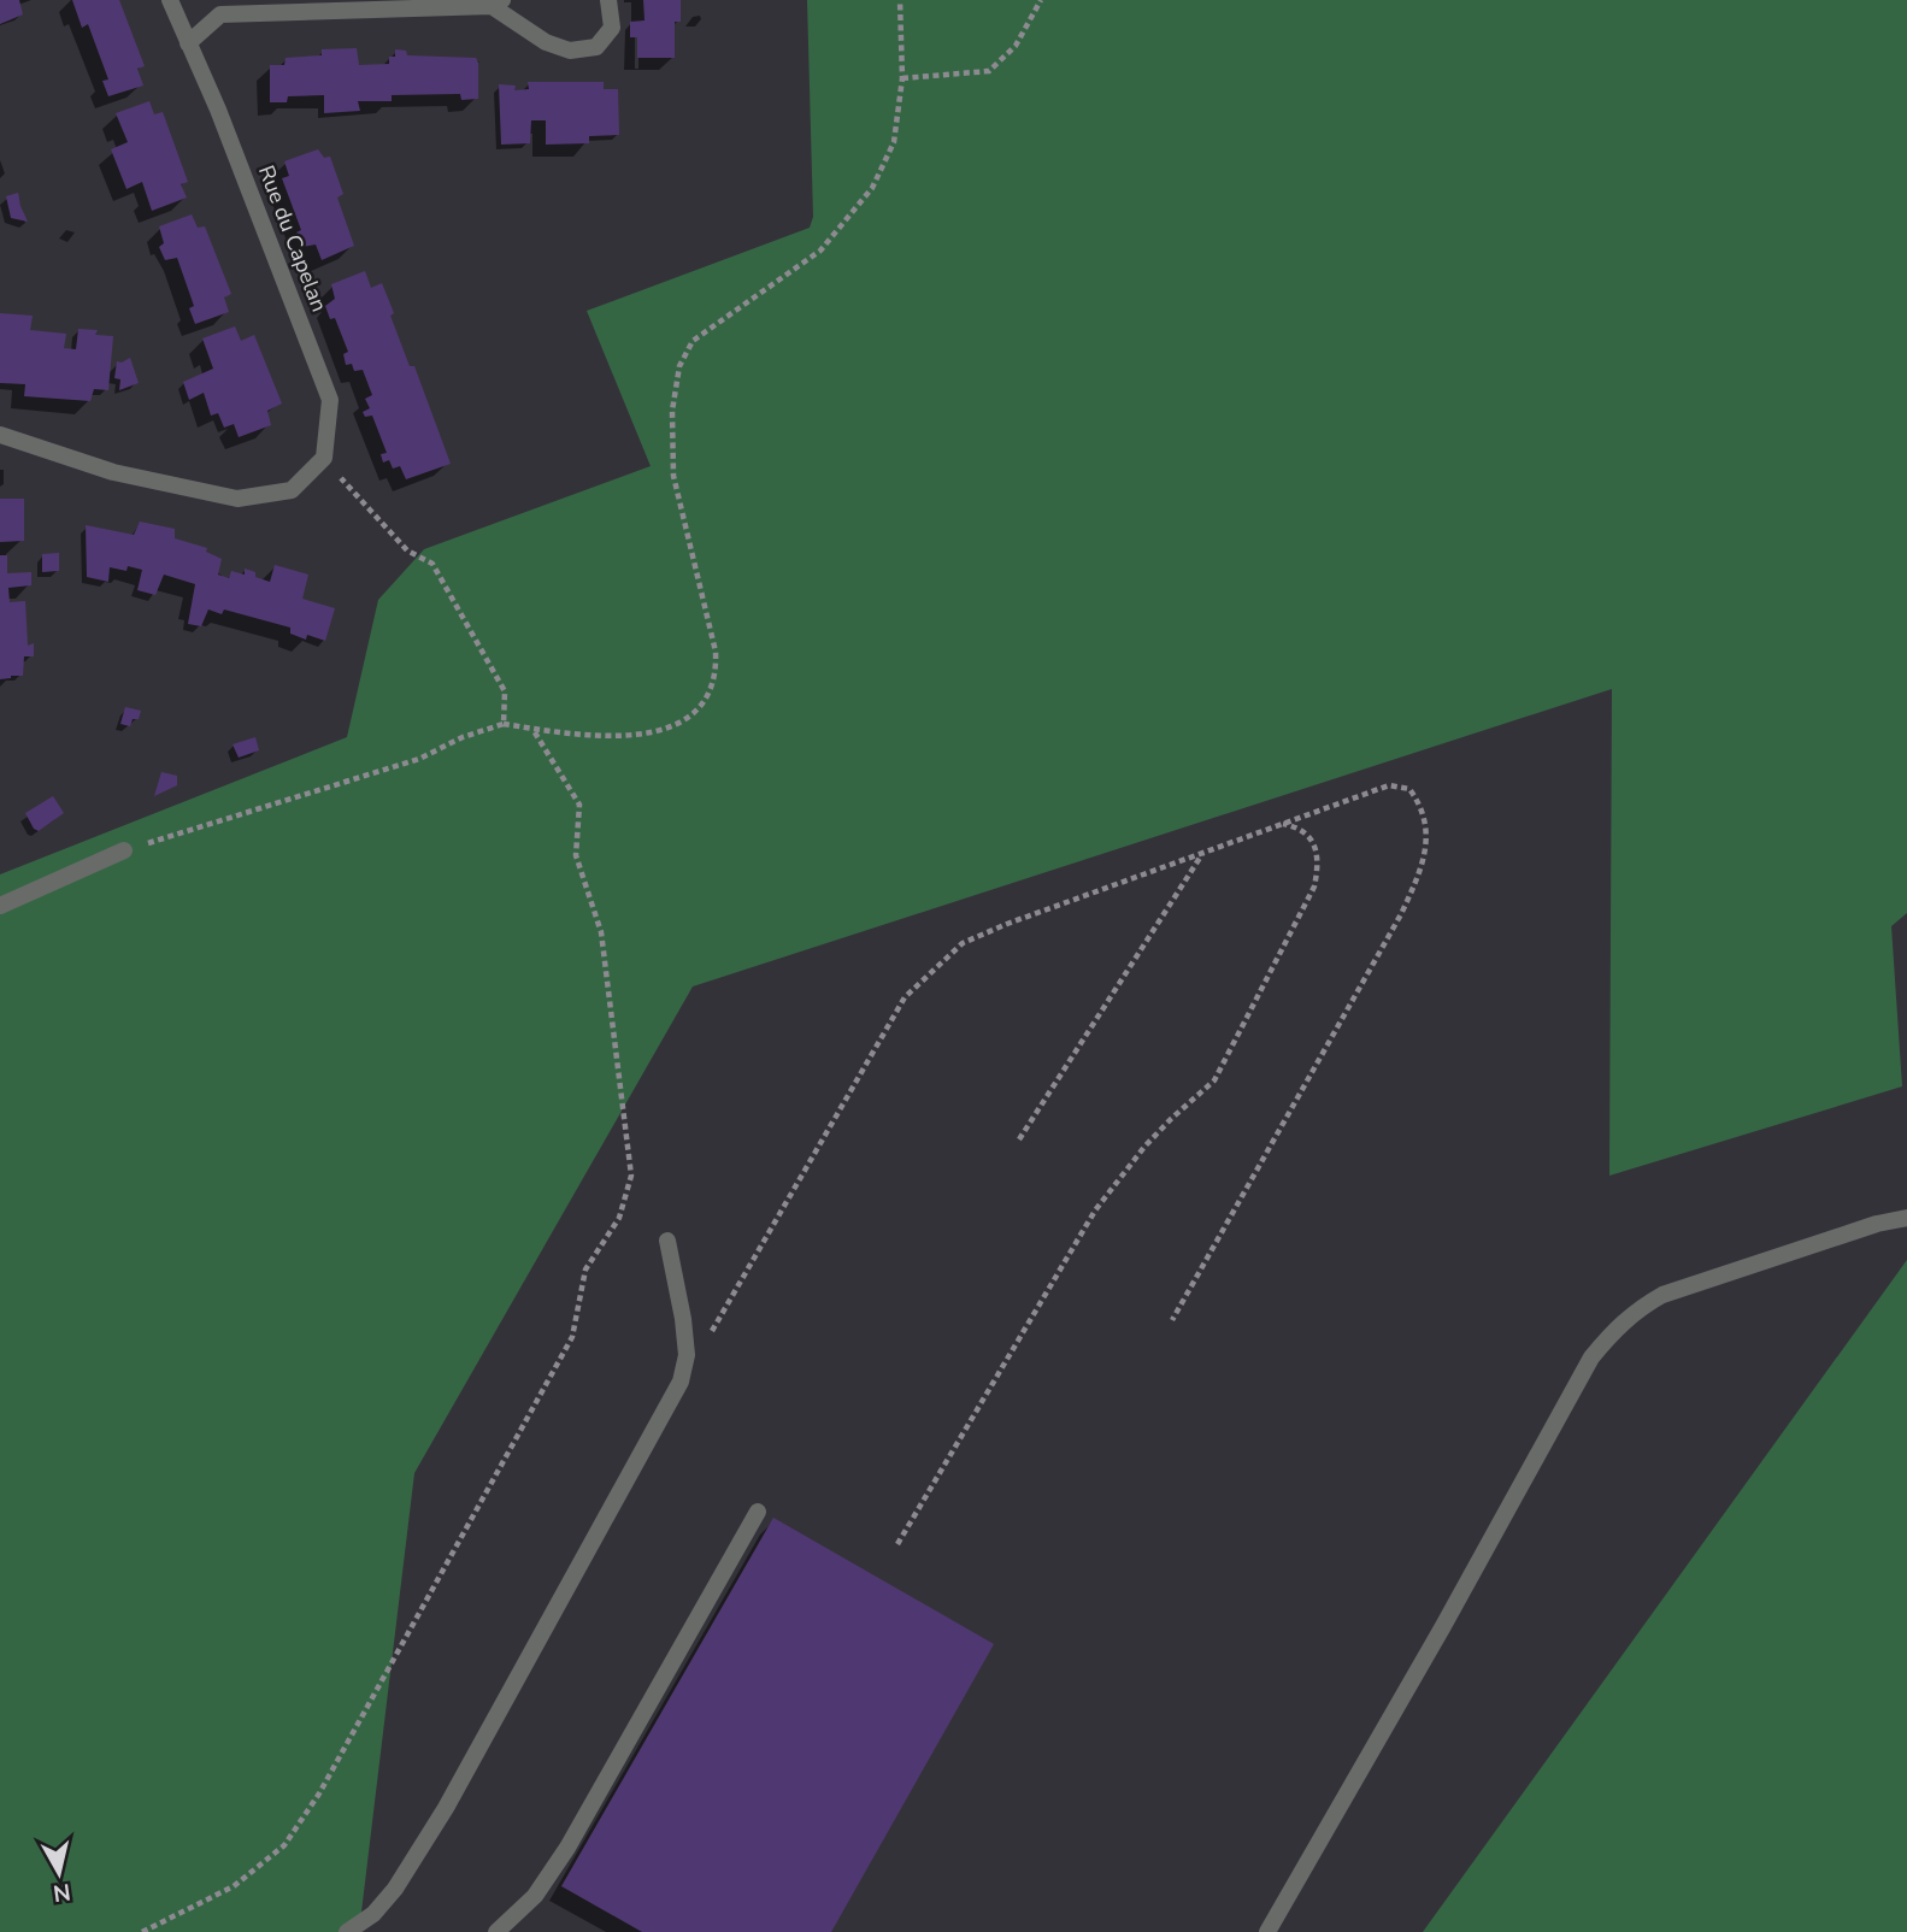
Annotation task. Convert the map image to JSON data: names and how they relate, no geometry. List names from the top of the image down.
{
  "streets": {
    "street": ["Rue du Capelan"]
  },
  "north": "bottom"
}
